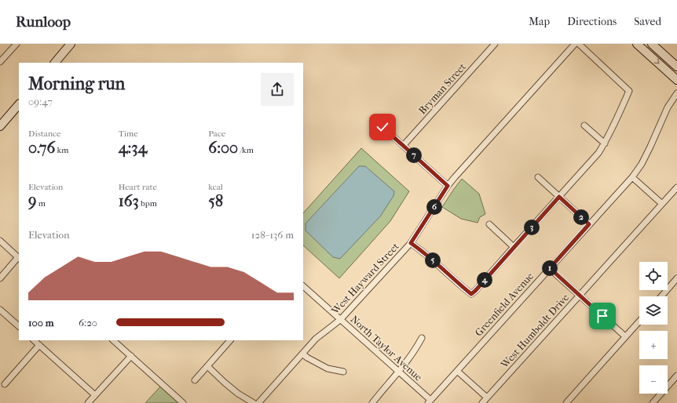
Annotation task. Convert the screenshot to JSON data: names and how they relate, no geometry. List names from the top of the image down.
{
  "streets": {
    "street": [
      "Bryman Street",
      "West Hayward Street",
      "Greenfield Avenue",
      "West Humboldt Drive",
      "North Taylor Avenue"
    ]
  },
  "crossings": [
    ["West Hayward Street", "North Taylor Avenue"],
    ["Greenfield Avenue", "North Taylor Avenue"]
  ],
  "page": {
    "header": "Runloop",
    "nav": ["Map", "Directions", "Saved"],
    "heading": ["Morning run", "09:47"],
    "stats": [
      ["Distance", "0.76 km"],
      ["Time", "4:34"],
      ["Pace", "6:00 /km"],
      ["Elevation", "9 m"],
      ["Heart rate", "163 bpm"],
      ["kcal", "58"]
    ],
    "pins": [
      "7",
      "6",
      "2",
      "3",
      "5",
      "1",
      "4"
    ],
    "chart": ["Elevation", "128–136 m"],
    "map_buttons": ["+", "−"],
    "list": [
      {
        "name": "100 m",
        "note": "6:20"
      }
    ]
  }
}
